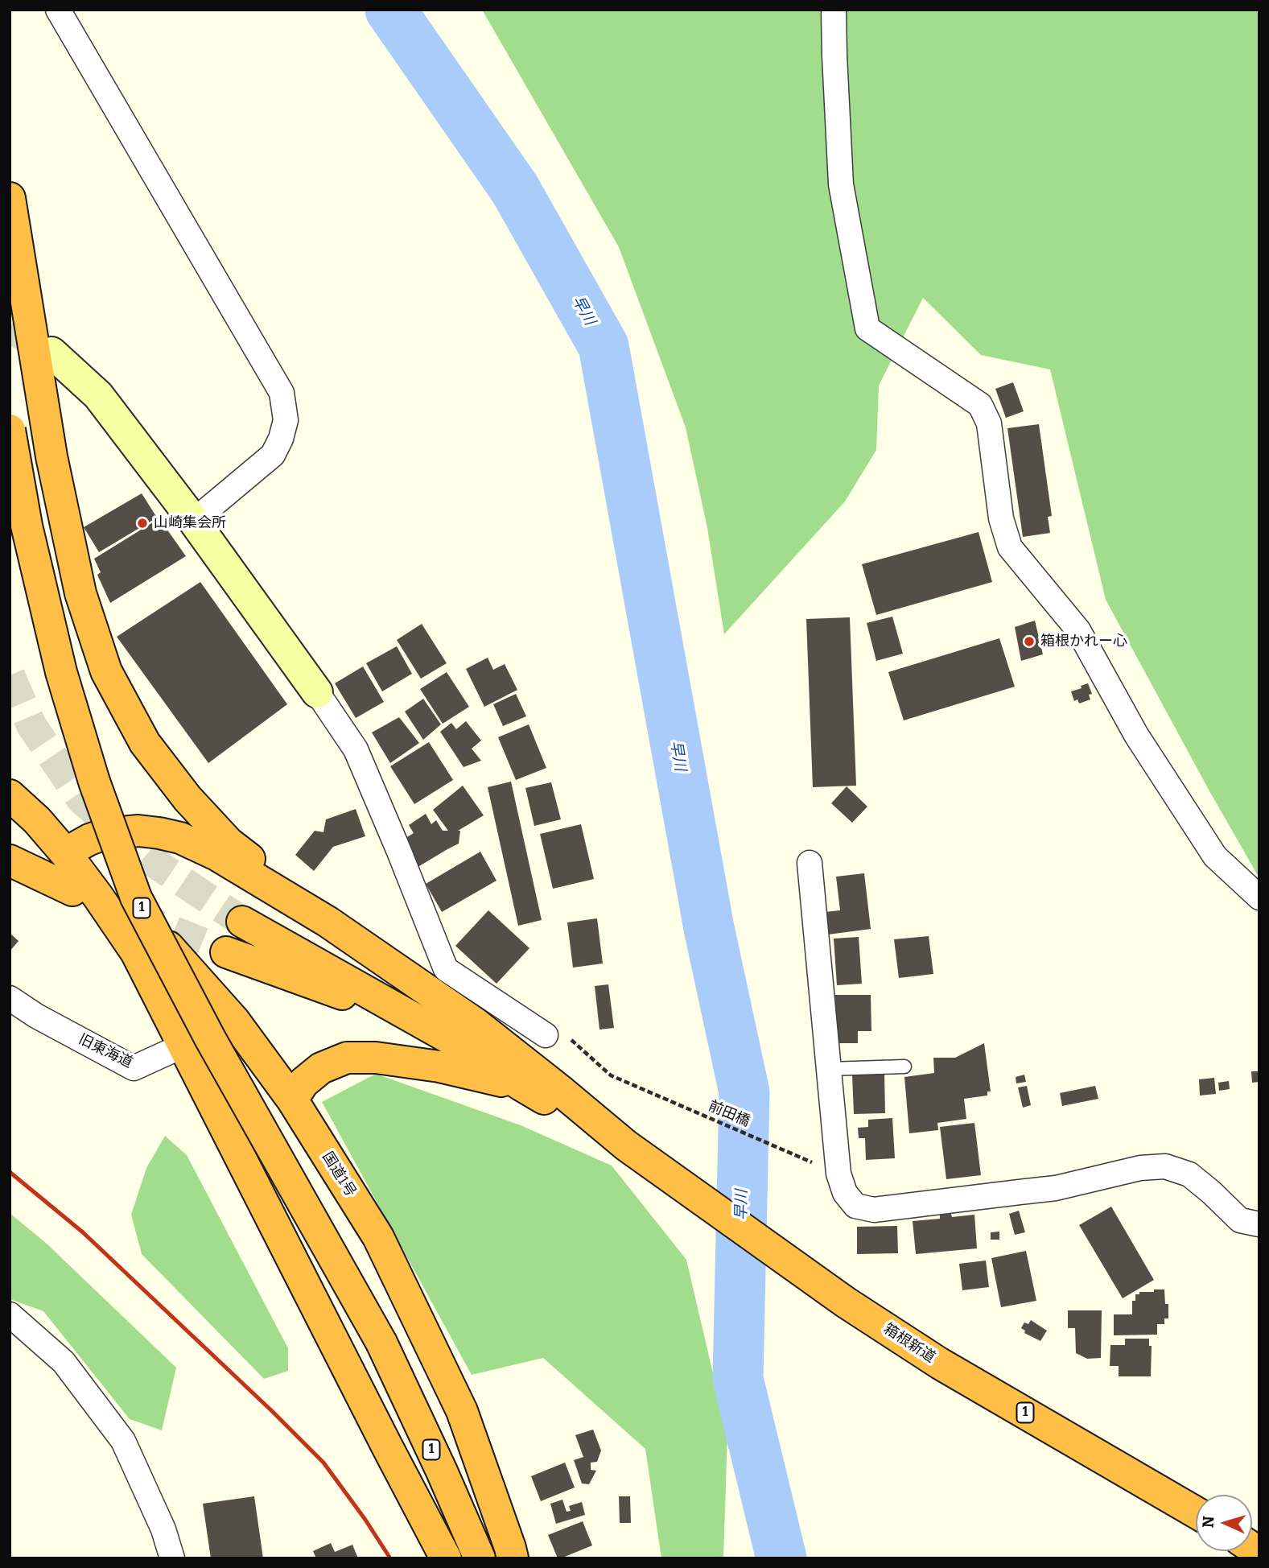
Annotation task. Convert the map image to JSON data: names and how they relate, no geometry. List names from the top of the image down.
{
  "streets": {
    "highway": ["1", "国道1号", "箱根新道"],
    "street": ["旧東海道"],
    "path": ["前田橋"]
  },
  "crossings": [
    ["1", "国道1号"],
    ["1", "箱根新道"],
    ["旧東海道", "国道1号"]
  ],
  "water": ["早川"],
  "places": ["山崎集会所", "箱根かれー心"],
  "north": "left"
}
